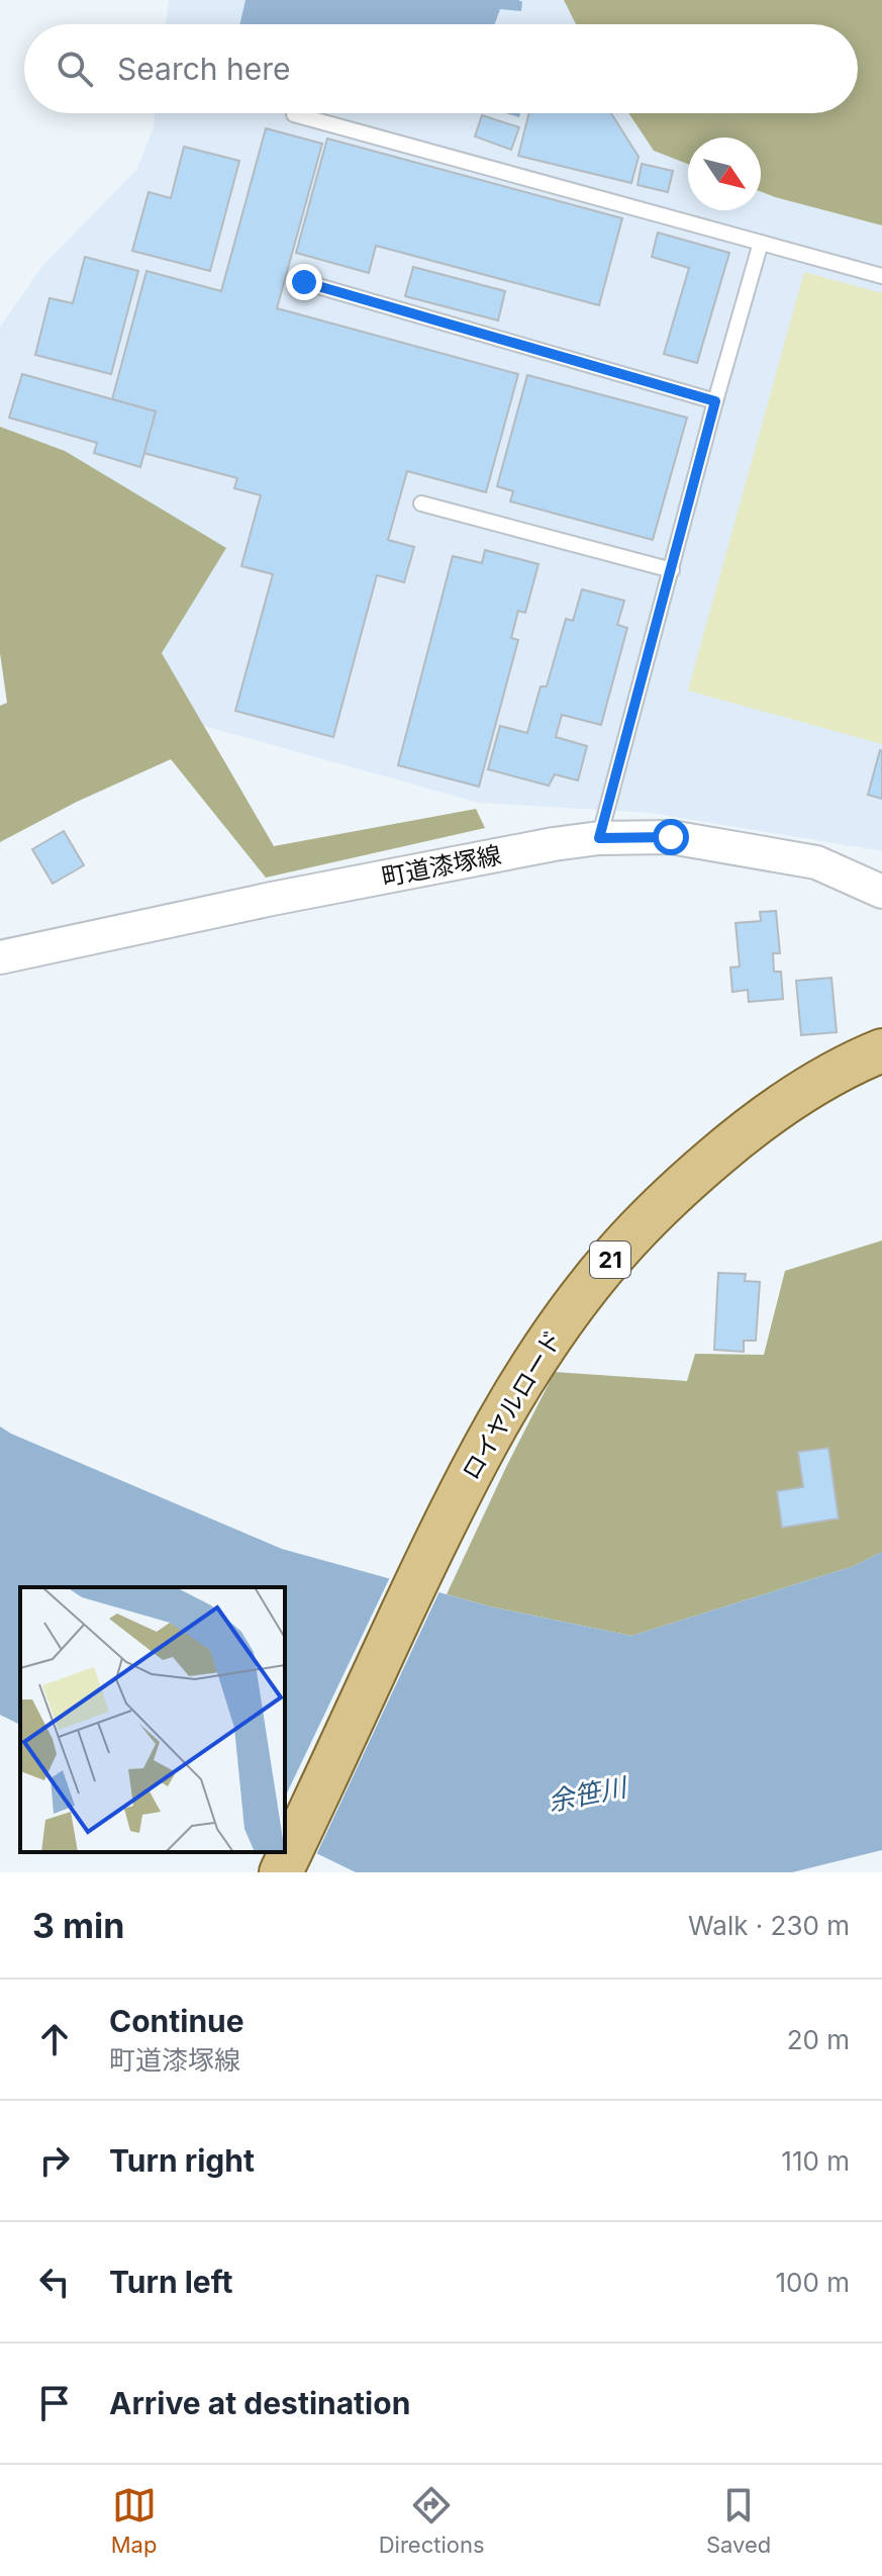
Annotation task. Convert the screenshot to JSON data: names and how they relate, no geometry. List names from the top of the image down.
{
  "streets": {
    "main road": ["21", "ロイヤルロード"],
    "street": ["町道漆塚線"]
  },
  "water": ["余笹川"],
  "north": "bottom right",
  "page": {
    "search": "Search here",
    "heading": ["3 min", "Walk · 230 m"],
    "list": [
      ["Continue", "町道漆塚線", "20 m"],
      ["Turn right", "110 m"],
      ["Turn left", "100 m"],
      "Arrive at destination"
    ],
    "nav": ["Map", "Directions", "Saved"]
  }
}
